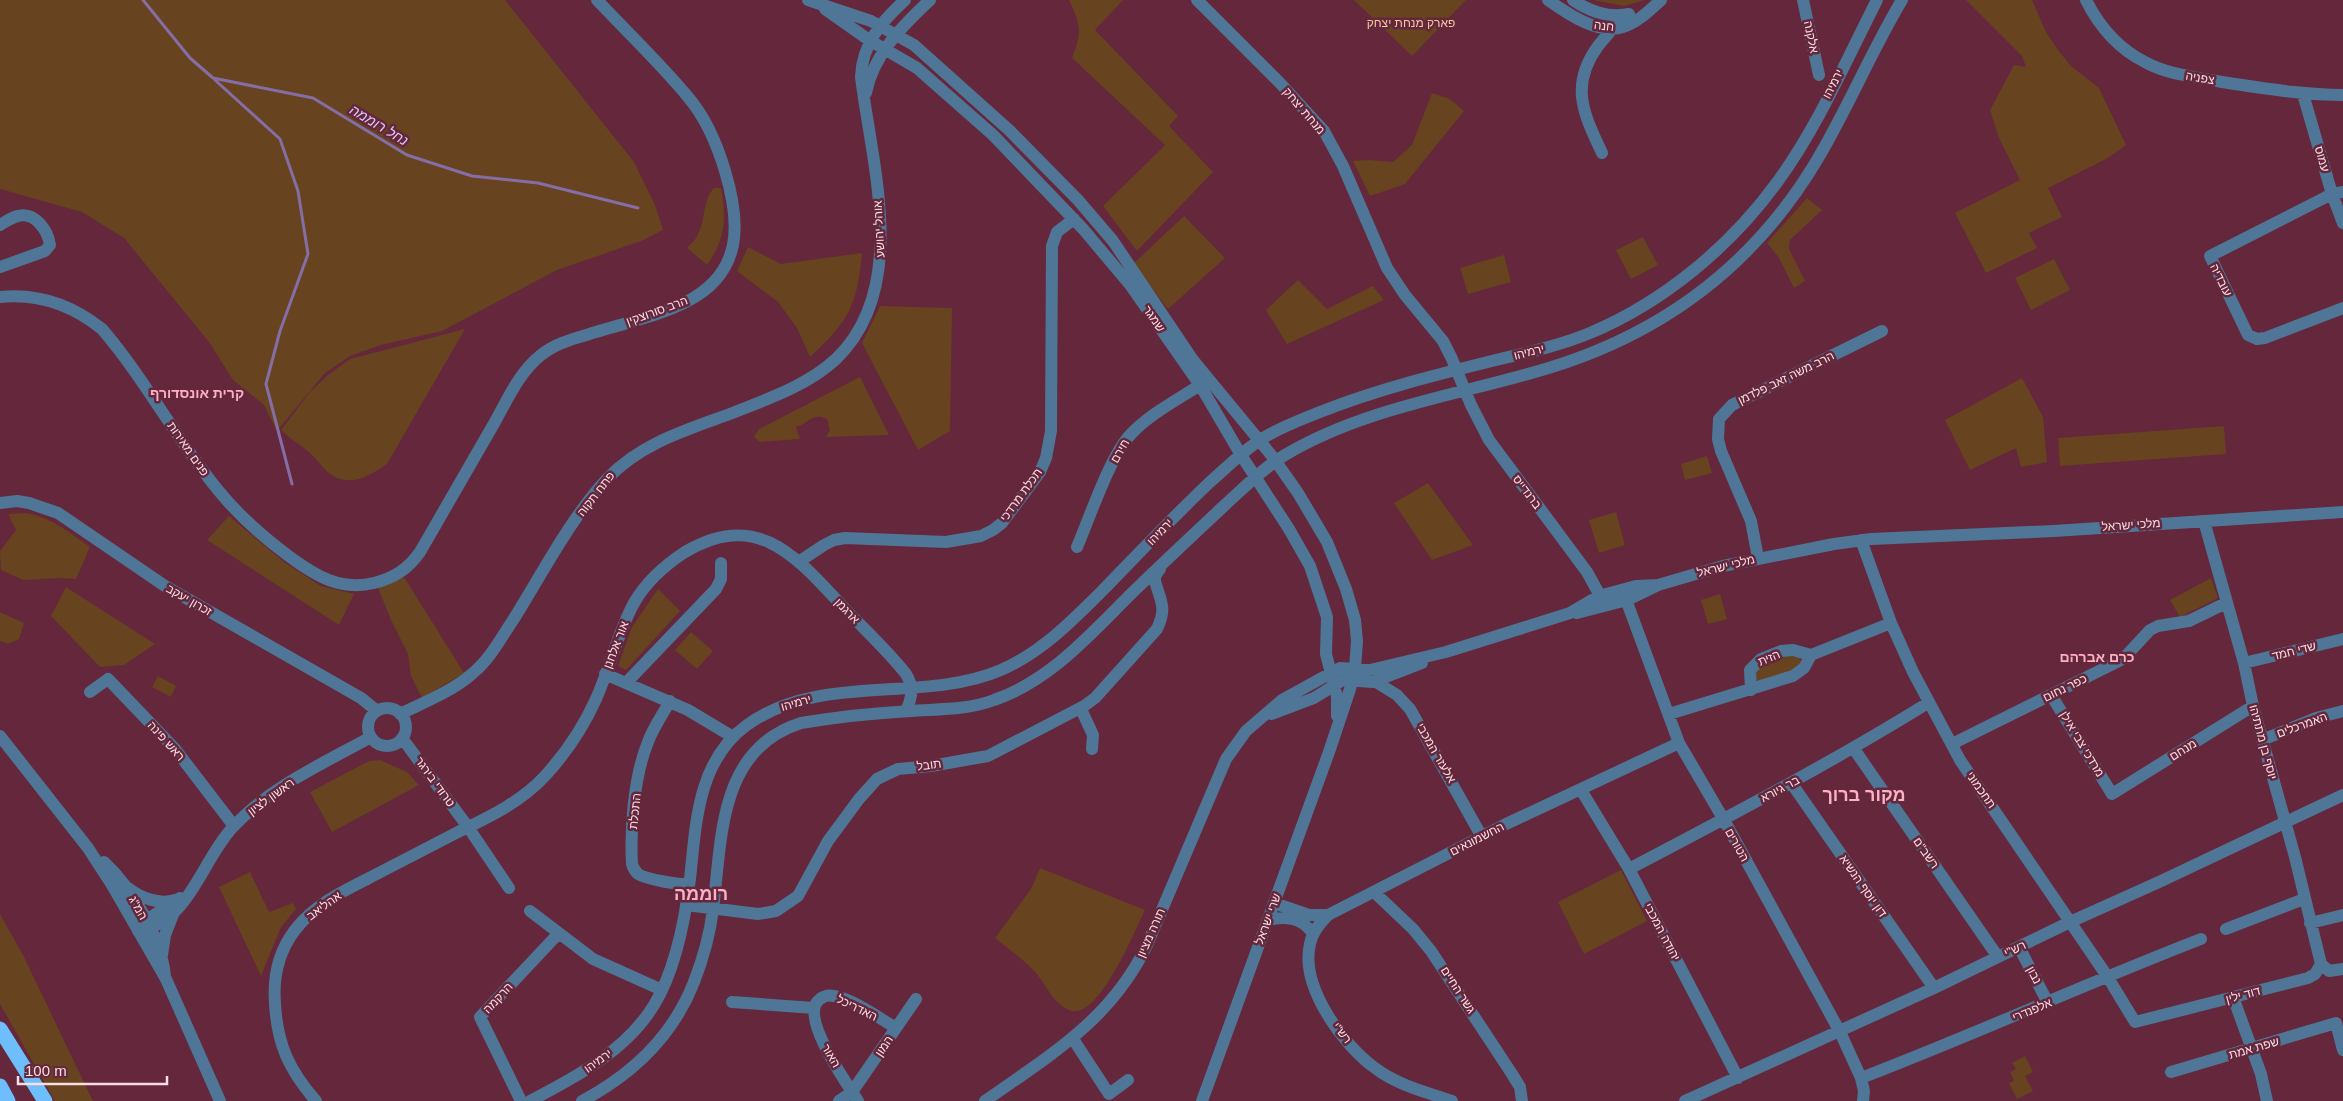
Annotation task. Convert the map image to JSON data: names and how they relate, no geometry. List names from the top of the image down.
{
  "streets": {
    "street": [
      "חנה",
      "אלקנה",
      "צפניה",
      "ירמיהו",
      "מנחת יצחק",
      "עמוס",
      "אוהל יהושע",
      "עובדיה",
      "הרב סורוצקין",
      "שמגר",
      "הרב משה זאב פלדמן",
      "פנים מאירות",
      "חירם",
      "ברנדייס",
      "פתח תקוה",
      "תכלת מרדכי",
      "מלכי ישראל",
      "זכרון יעקב",
      "ארגמן",
      "אור אלחנן",
      "שדי חמד",
      "הזית",
      "כפר נחום",
      "האמרכלים",
      "ראש פינה",
      "יוסף בן מתתיהו",
      "מרדכי צבי אילן",
      "מנחם",
      "אלעזר המכבי",
      "תובל",
      "טרודי בירגר",
      "בר גיורא",
      "תחכמוני",
      "ראשון לציון",
      "התכלת",
      "החשמונאים",
      "הטורים",
      "רשב\"ם",
      "דון יוסף הנשיא",
      "אהליאב",
      "המ\"ג",
      "שרי ישראל",
      "יהודה המכבי",
      "תורה מציון",
      "רש\"י",
      "נבון",
      "גשר החיים",
      "דוד ילין",
      "הרקמה",
      "האדריכל",
      "אלפנדרי",
      "המון",
      "שפת אמת",
      "האור"
    ]
  },
  "crossings": [
    ["צפניה", "עמוס"],
    ["ירמיהו", "מנחת יצחק"],
    ["ירמיהו", "שמגר"],
    ["ירמיהו", "ברנדייס"],
    ["ירמיהו", "ארגמן"],
    ["ירמיהו", "תובל"],
    ["ירמיהו", "התכלת"],
    ["מנחת יצחק", "ברנדייס"],
    ["עמוס", "עובדיה"],
    ["אוהל יהושע", "שמגר"],
    ["אוהל יהושע", "פתח תקוה"],
    ["הרב סורוצקין", "פנים מאירות"],
    ["שמגר", "חירם"],
    ["שמגר", "תכלת מרדכי"],
    ["שמגר", "מלכי ישראל"],
    ["שמגר", "שרי ישראל"],
    ["שמגר", "תורה מציון"],
    ["הרב משה זאב פלדמן", "מלכי ישראל"],
    ["ברנדייס", "מלכי ישראל"],
    ["פתח תקוה", "זכרון יעקב"],
    ["פתח תקוה", "טרודי בירגר"],
    ["פתח תקוה", "ראשון לציון"],
    ["תכלת מרדכי", "ארגמן"],
    ["תכלת מרדכי", "אור אלחנן"],
    ["מלכי ישראל", "יוסף בן מתתיהו"],
    ["מלכי ישראל", "אלעזר המכבי"],
    ["מלכי ישראל", "תחכמוני"],
    ["מלכי ישראל", "הטורים"],
    ["מלכי ישראל", "שרי ישראל"],
    ["מלכי ישראל", "תורה מציון"],
    ["זכרון יעקב", "טרודי בירגר"],
    ["זכרון יעקב", "ראשון לציון"],
    ["ארגמן", "אור אלחנן"],
    ["אור אלחנן", "טרודי בירגר"],
    ["אור אלחנן", "אהליאב"],
    ["שדי חמד", "יוסף בן מתתיהו"],
    ["הזית", "הטורים"],
    ["כפר נחום", "יוסף בן מתתיהו"],
    ["כפר נחום", "מרדכי צבי אילן"],
    ["כפר נחום", "תחכמוני"],
    ["האמרכלים", "יוסף בן מתתיהו"],
    ["ראש פינה", "ראשון לציון"],
    ["יוסף בן מתתיהו", "מנחם"],
    ["יוסף בן מתתיהו", "רש\"י"],
    ["יוסף בן מתתיהו", "דוד ילין"],
    ["מרדכי צבי אילן", "מנחם"],
    ["אלעזר המכבי", "החשמונאים"],
    ["טרודי בירגר", "ראשון לציון"],
    ["טרודי בירגר", "אהליאב"],
    ["בר גיורא", "תחכמוני"],
    ["בר גיורא", "הטורים"],
    ["בר גיורא", "רשב\"ם"],
    ["בר גיורא", "דון יוסף הנשיא"],
    ["בר גיורא", "יהודה המכבי"],
    ["תחכמוני", "רש\"י"],
    ["תחכמוני", "דוד ילין"],
    ["תחכמוני", "אלפנדרי"],
    ["ראשון לציון", "המ\"ג"],
    ["החשמונאים", "הטורים"],
    ["החשמונאים", "יהודה המכבי"],
    ["החשמונאים", "רש\"י"],
    ["החשמונאים", "גשר החיים"],
    ["הטורים", "רש\"י"],
    ["הטורים", "אלפנדרי"],
    ["רשב\"ם", "רש\"י"],
    ["דון יוסף הנשיא", "רש\"י"],
    ["שרי ישראל", "תורה מציון"],
    ["יהודה המכבי", "רש\"י"],
    ["רש\"י", "נבון"],
    ["נבון", "אלפנדרי"],
    ["האדריכל", "המון"],
    ["האדריכל", "האור"],
    ["המון", "האור"]
  ],
  "districts": [
    "קרית אונסדורף",
    "כרם אברהם",
    "מקור ברוך",
    "רוממה"
  ],
  "water": ["נחל רוממה"],
  "parks": ["פארק מנחת יצחק"],
  "scale_bar": "100 m"
}
